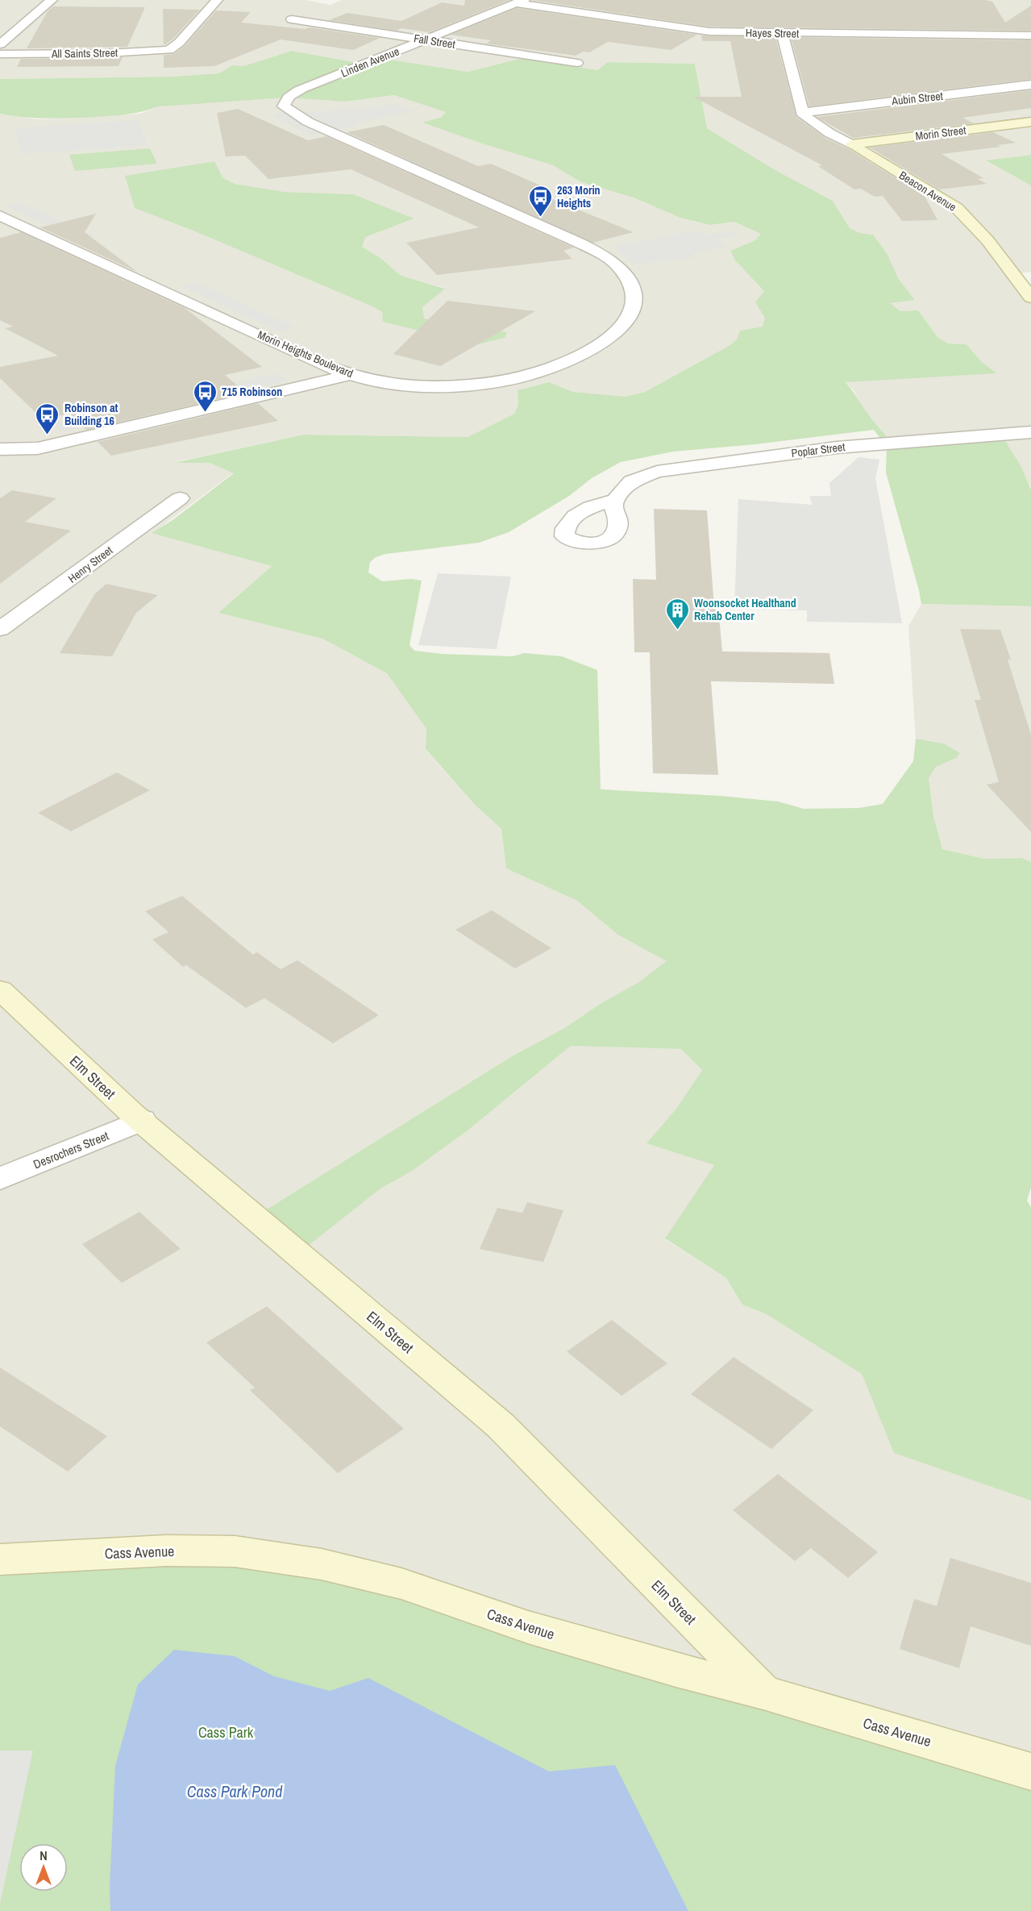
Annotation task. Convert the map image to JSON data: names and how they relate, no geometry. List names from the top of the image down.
{
  "streets": {
    "street": [
      "Hayes Street",
      "Fall Street",
      "All Saints Street",
      "Linden Avenue",
      "Aubin Street",
      "Morin Street",
      "Beacon Avenue",
      "Morin Heights Boulevard",
      "Poplar Street",
      "Henry Street",
      "Elm Street",
      "Desrochers Street",
      "Cass Avenue"
    ]
  },
  "crossings": [
    ["Hayes Street", "Linden Avenue"],
    ["Fall Street", "Linden Avenue"],
    ["Linden Avenue", "Morin Heights Boulevard"],
    ["Aubin Street", "Beacon Avenue"],
    ["Morin Street", "Beacon Avenue"],
    ["Elm Street", "Desrochers Street"],
    ["Elm Street", "Cass Avenue"]
  ],
  "water": ["Cass Park Pond"],
  "parks": ["Cass Park"],
  "places": {
    "bus stop": ["263 Morin Heights", "715 Robinson", "Robinson at Building 16"],
    "building": ["Woonsocket Healthand Rehab Center"]
  },
  "north": "top"
}
